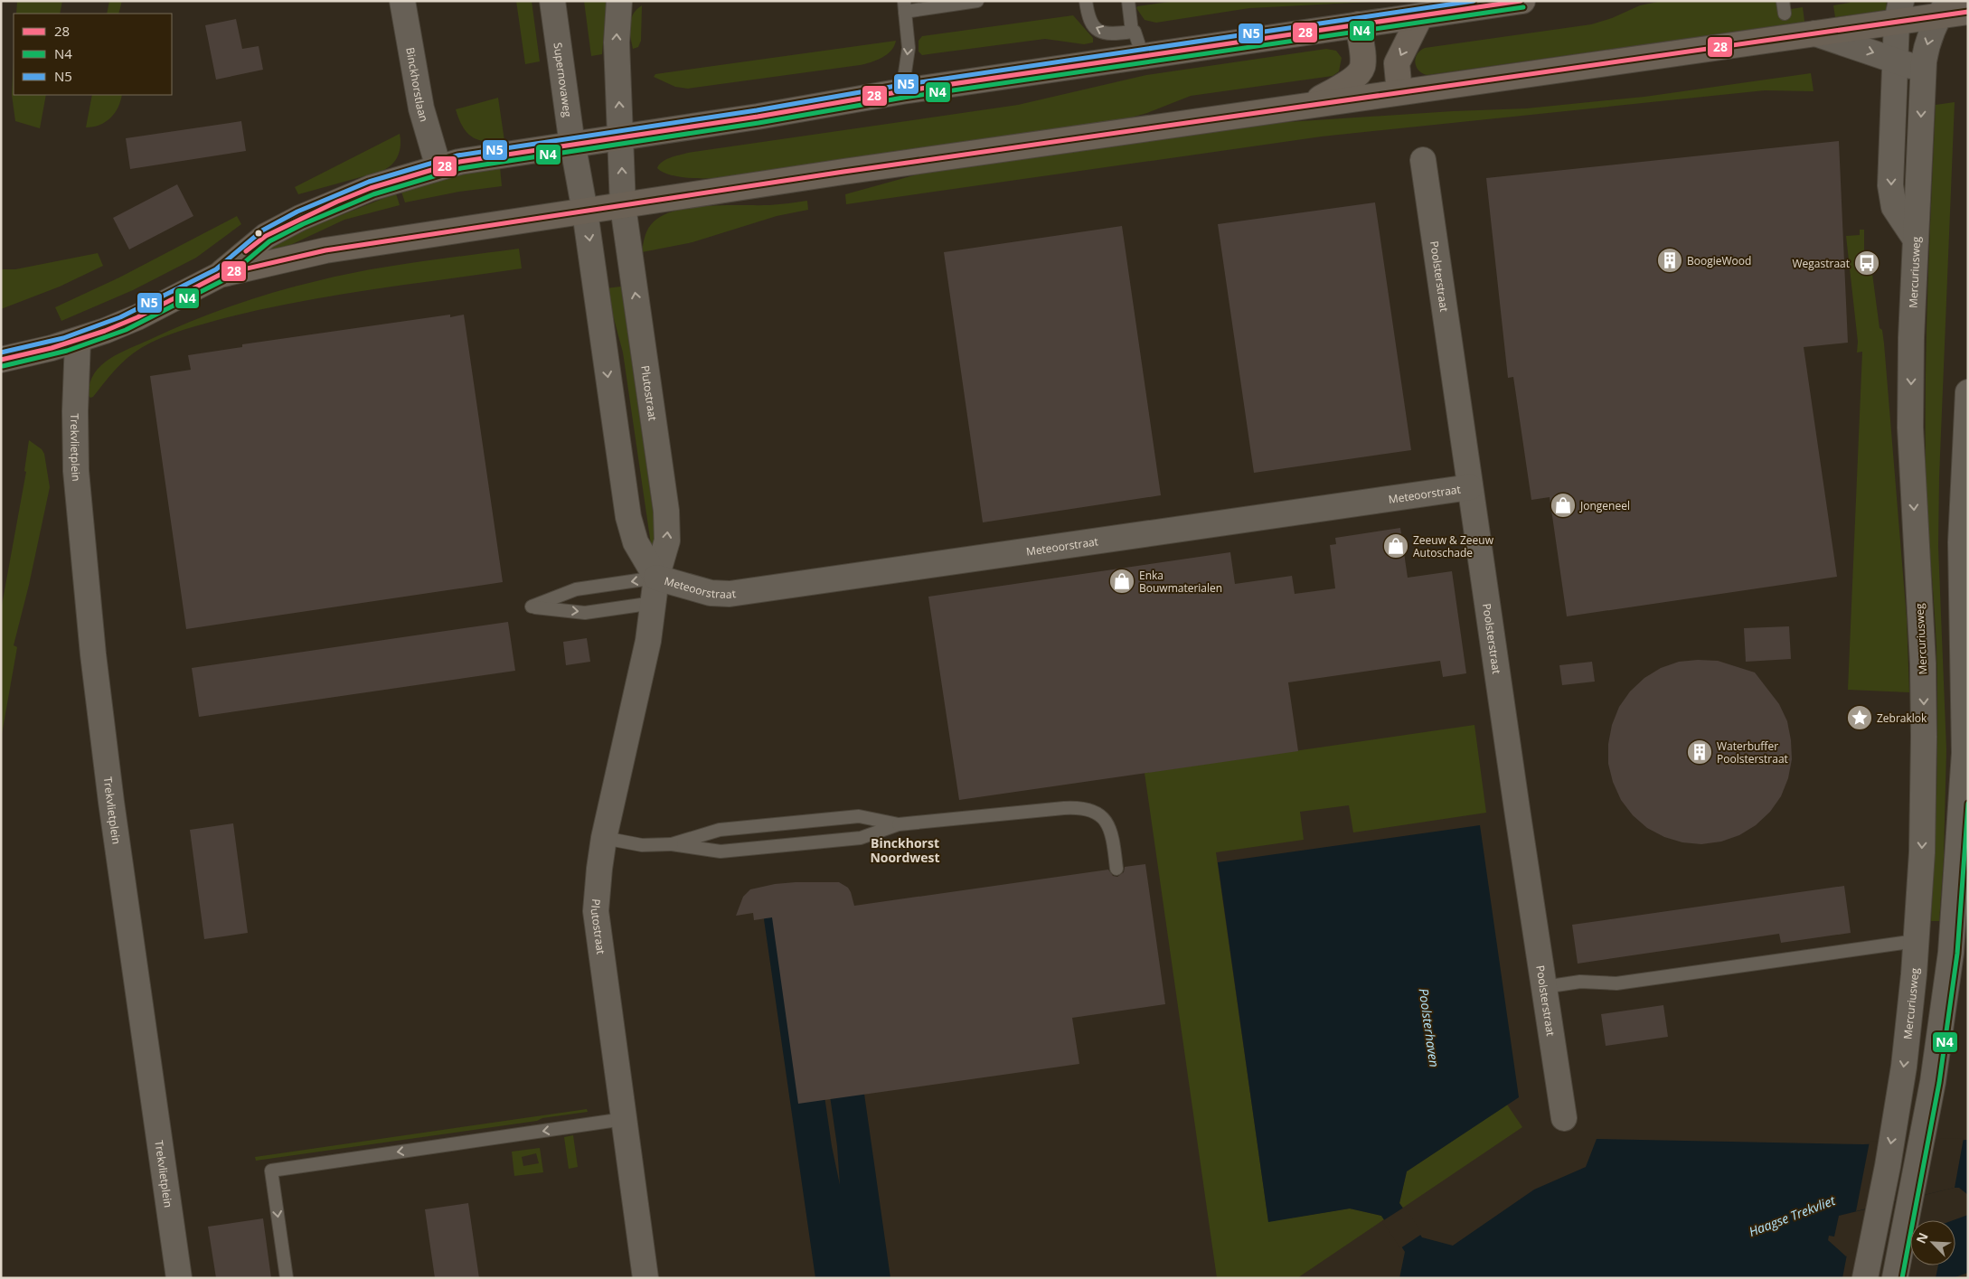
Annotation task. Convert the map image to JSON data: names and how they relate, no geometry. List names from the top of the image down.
{
  "streets": {
    "street": [
      "Supernovaweg",
      "Binckhorstlaan",
      "Mercuriusweg",
      "Poolsterstraat",
      "Plutostraat",
      "Trekvlietplein",
      "Meteoorstraat"
    ]
  },
  "crossings": [
    ["Poolsterstraat", "Meteoorstraat"],
    ["Plutostraat", "Meteoorstraat"]
  ],
  "districts": ["Binckhorst Noordwest"],
  "water": ["Poolsterhaven", "Haagse Trekvliet"],
  "places": {
    "building": ["BoogieWood", "Waterbuffer Poolsterstraat"],
    "bus stop": ["Wegastraat"],
    "shop": ["Jongeneel", "Zeeuw & Zeeuw Autoschade", "Enka Bouwmaterialen"],
    "place": ["Zebraklok"]
  },
  "lines": ["transit line 28", "transit line N5", "transit line N4"],
  "legend": ["28", "N4", "N5"],
  "north": "top left"
}
